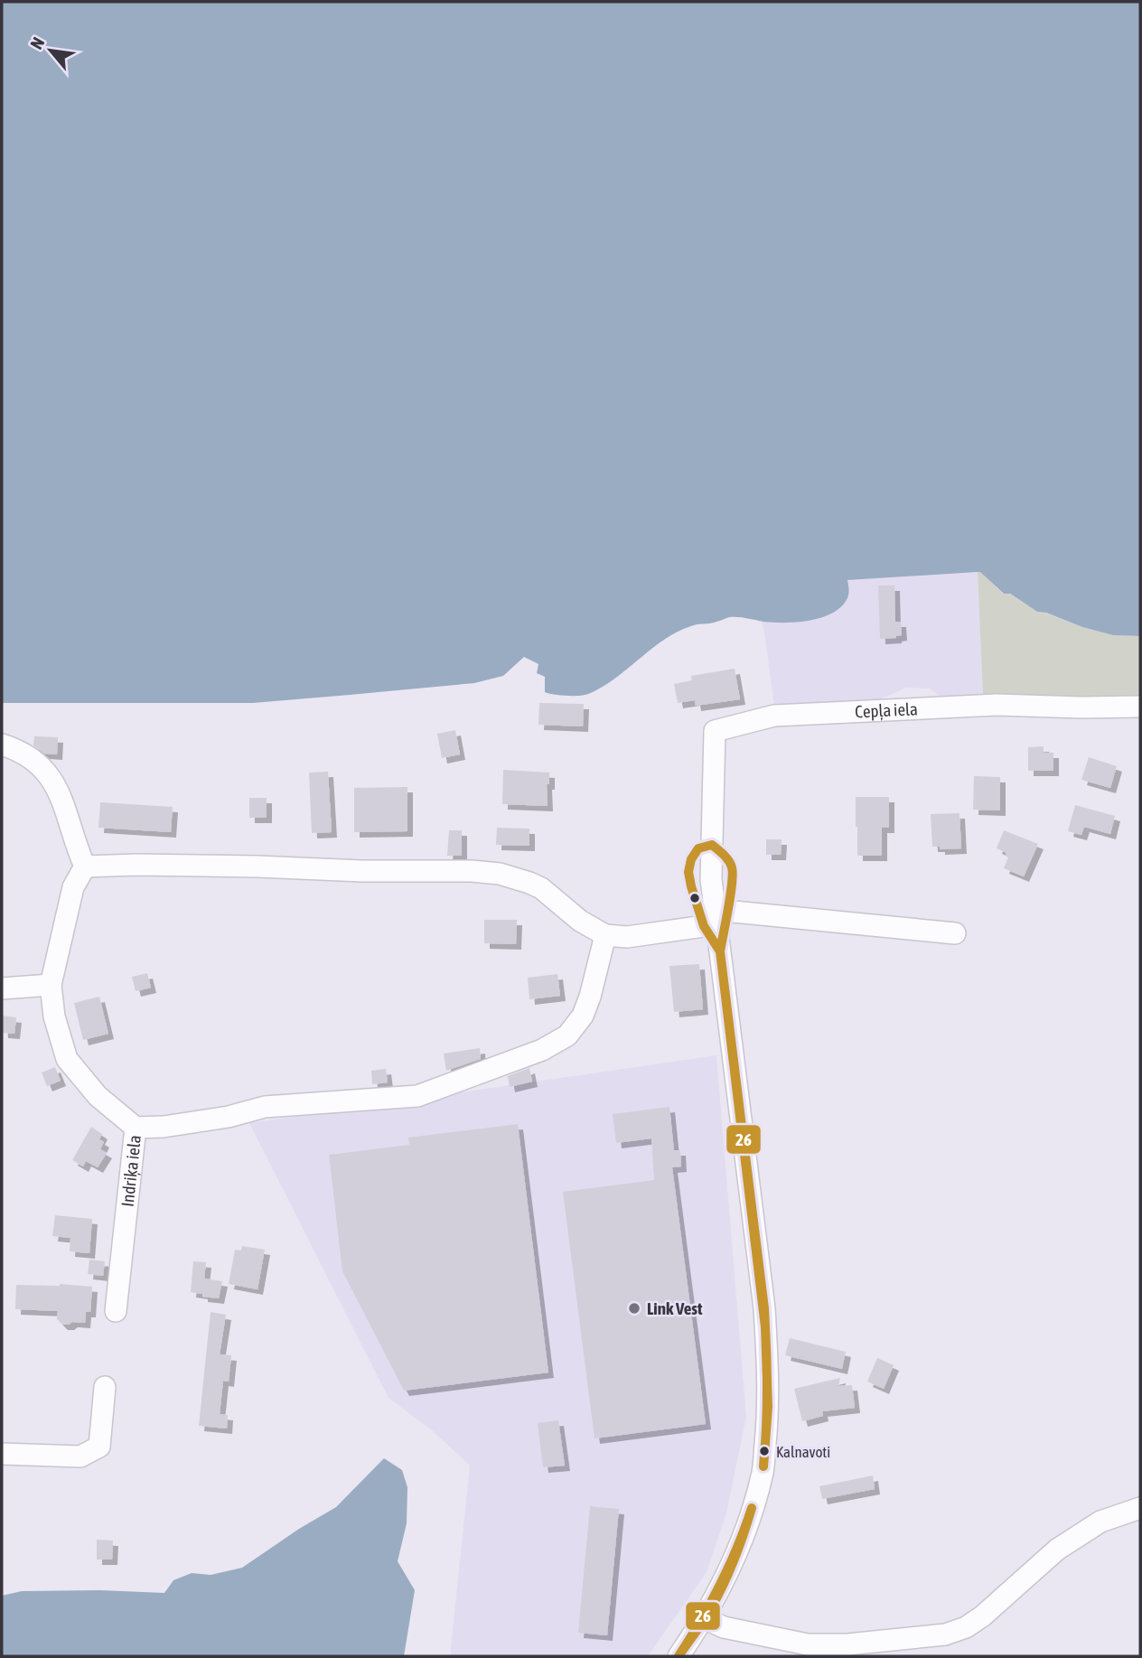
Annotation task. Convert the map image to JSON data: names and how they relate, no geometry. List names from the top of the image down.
{
  "streets": {
    "street": ["Cepļa iela", "Indriķa iela"]
  },
  "places": ["Link Vest", "Kalnavoti"],
  "lines": ["transit line 26"],
  "north": "top left"
}
